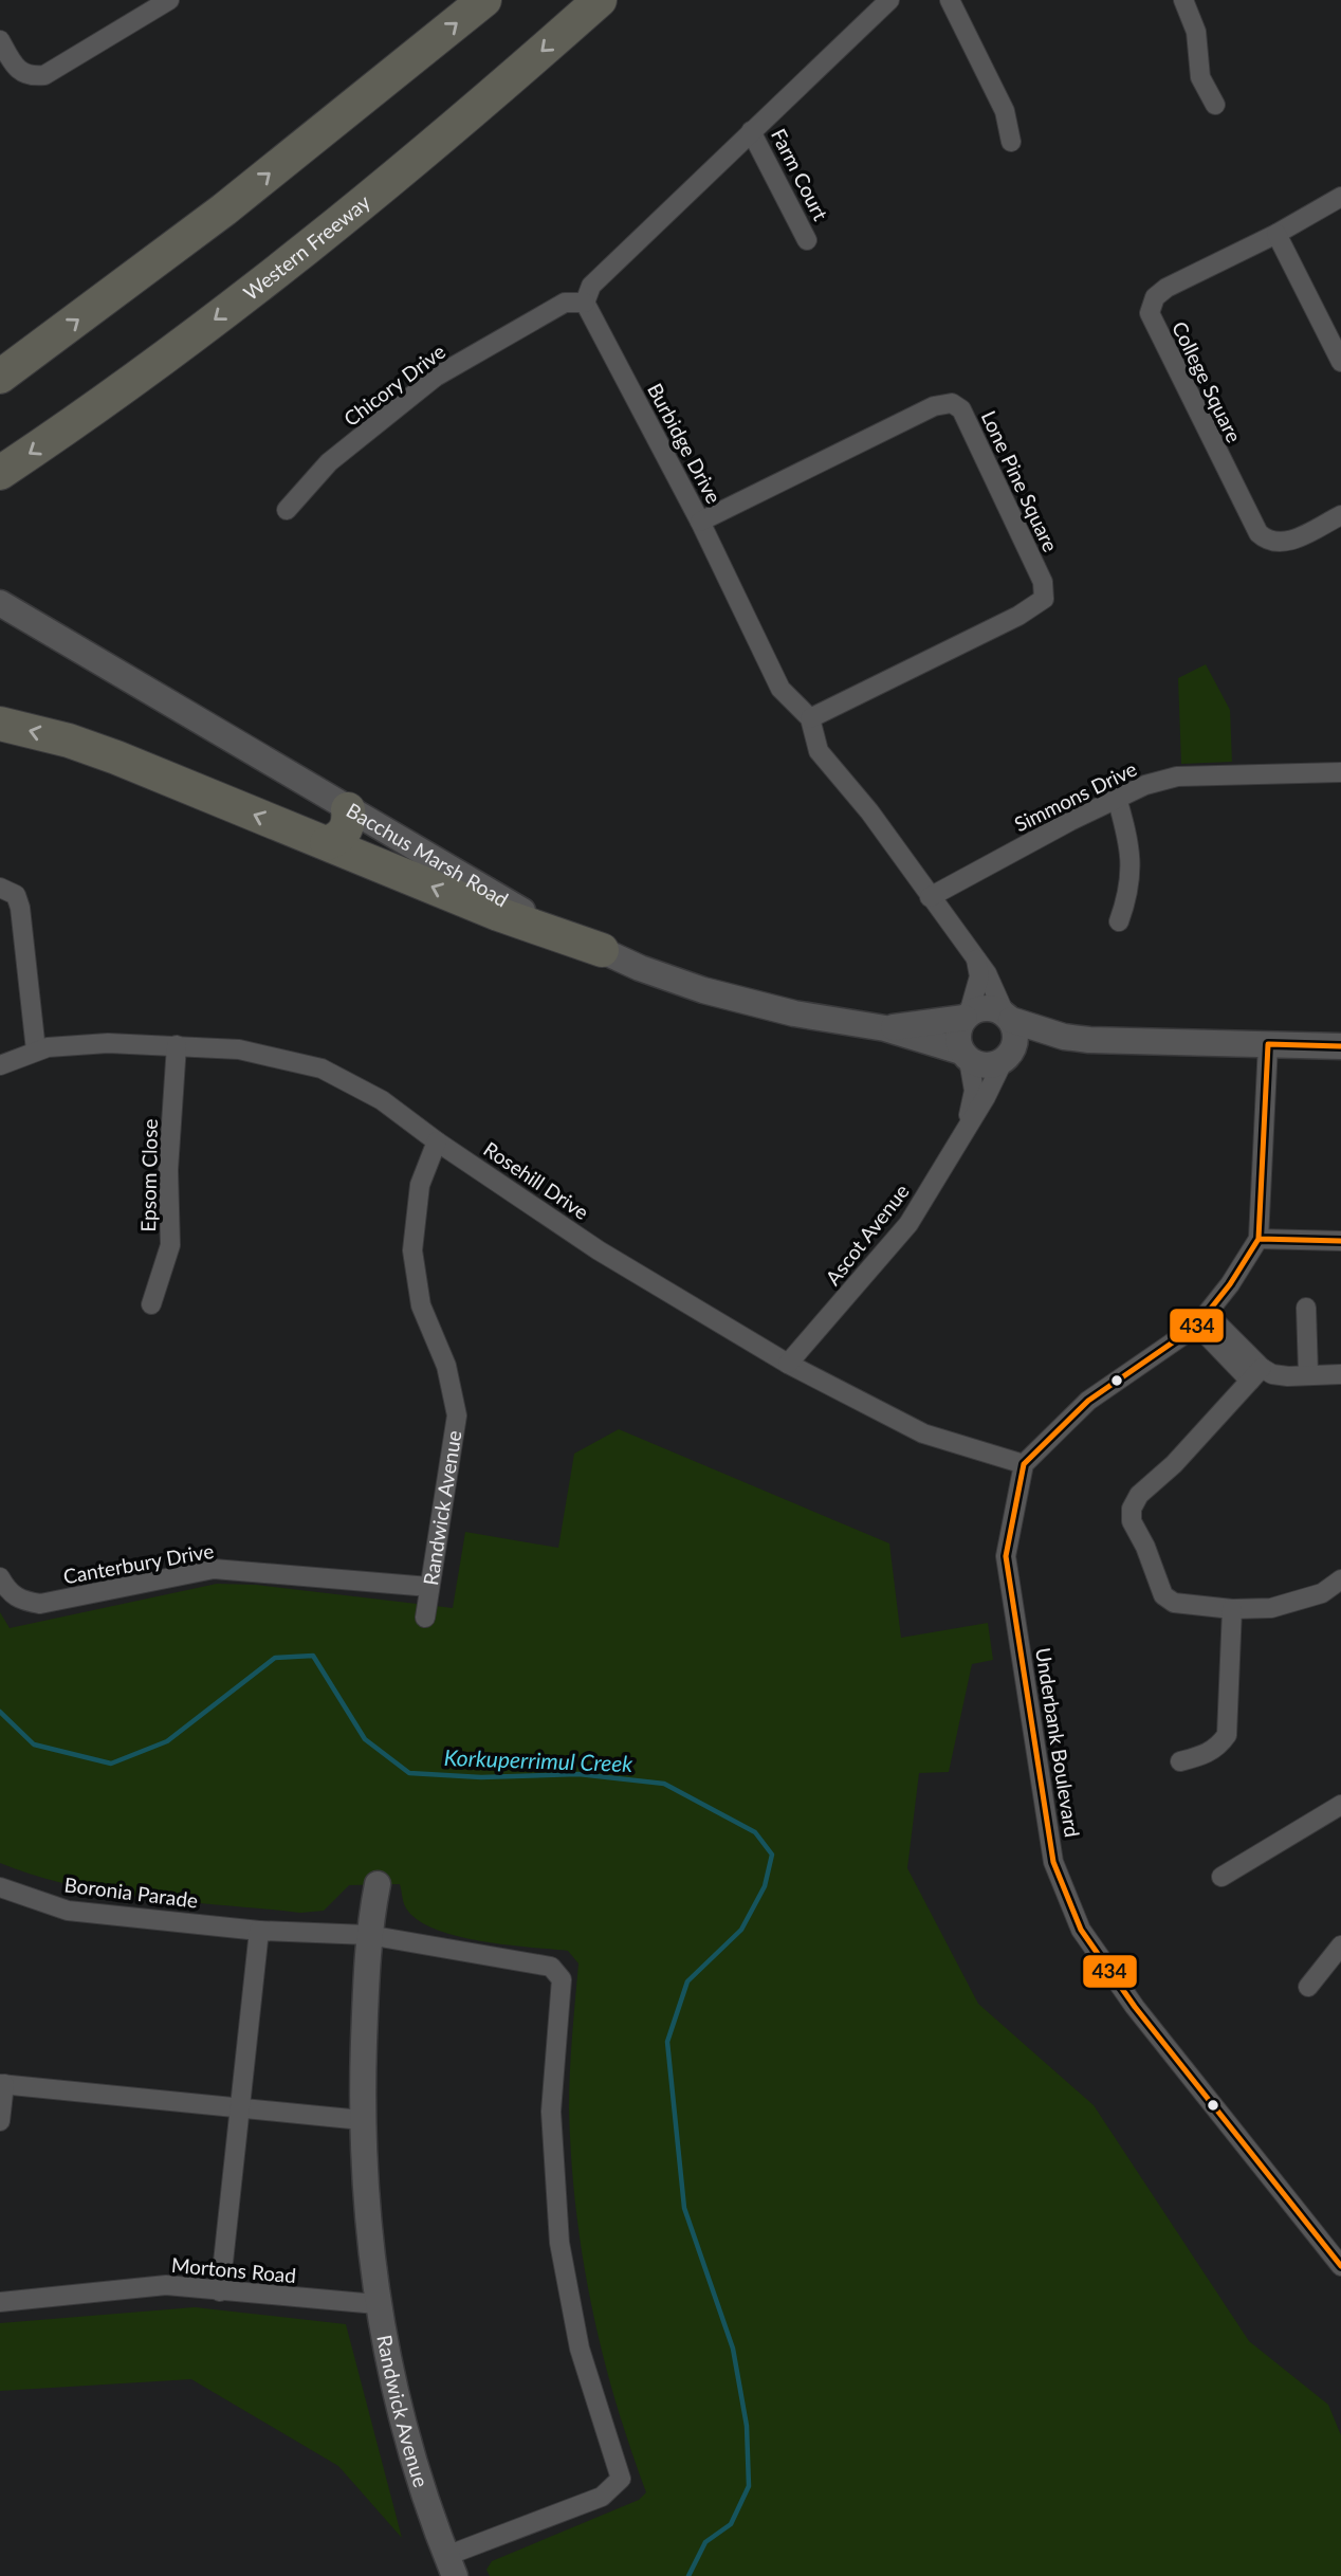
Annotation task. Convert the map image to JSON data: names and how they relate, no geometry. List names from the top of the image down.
{
  "streets": {
    "highway": ["Western Freeway"],
    "main road": ["Bacchus Marsh Road", "Randwick Avenue"],
    "street": [
      "Farm Court",
      "College Square",
      "Chicory Drive",
      "Burbidge Drive",
      "Lone Pine Square",
      "Simmons Drive",
      "Epsom Close",
      "Rosehill Drive",
      "Ascot Avenue",
      "Canterbury Drive",
      "Underbank Boulevard",
      "Boronia Parade",
      "Mortons Road"
    ]
  },
  "crossings": [
    ["Chicory Drive", "Burbidge Drive"],
    ["Burbidge Drive", "Lone Pine Square"],
    ["Burbidge Drive", "Simmons Drive"],
    ["Burbidge Drive", "Bacchus Marsh Road"],
    ["Burbidge Drive", "Ascot Avenue"],
    ["Bacchus Marsh Road", "Ascot Avenue"],
    ["Epsom Close", "Rosehill Drive"],
    ["Rosehill Drive", "Ascot Avenue"],
    ["Rosehill Drive", "Randwick Avenue"],
    ["Rosehill Drive", "Underbank Boulevard"],
    ["Randwick Avenue", "Canterbury Drive"],
    ["Randwick Avenue", "Boronia Parade"],
    ["Randwick Avenue", "Mortons Road"]
  ],
  "water": ["Korkuperrimul Creek"],
  "lines": ["transit line 434"]
}
